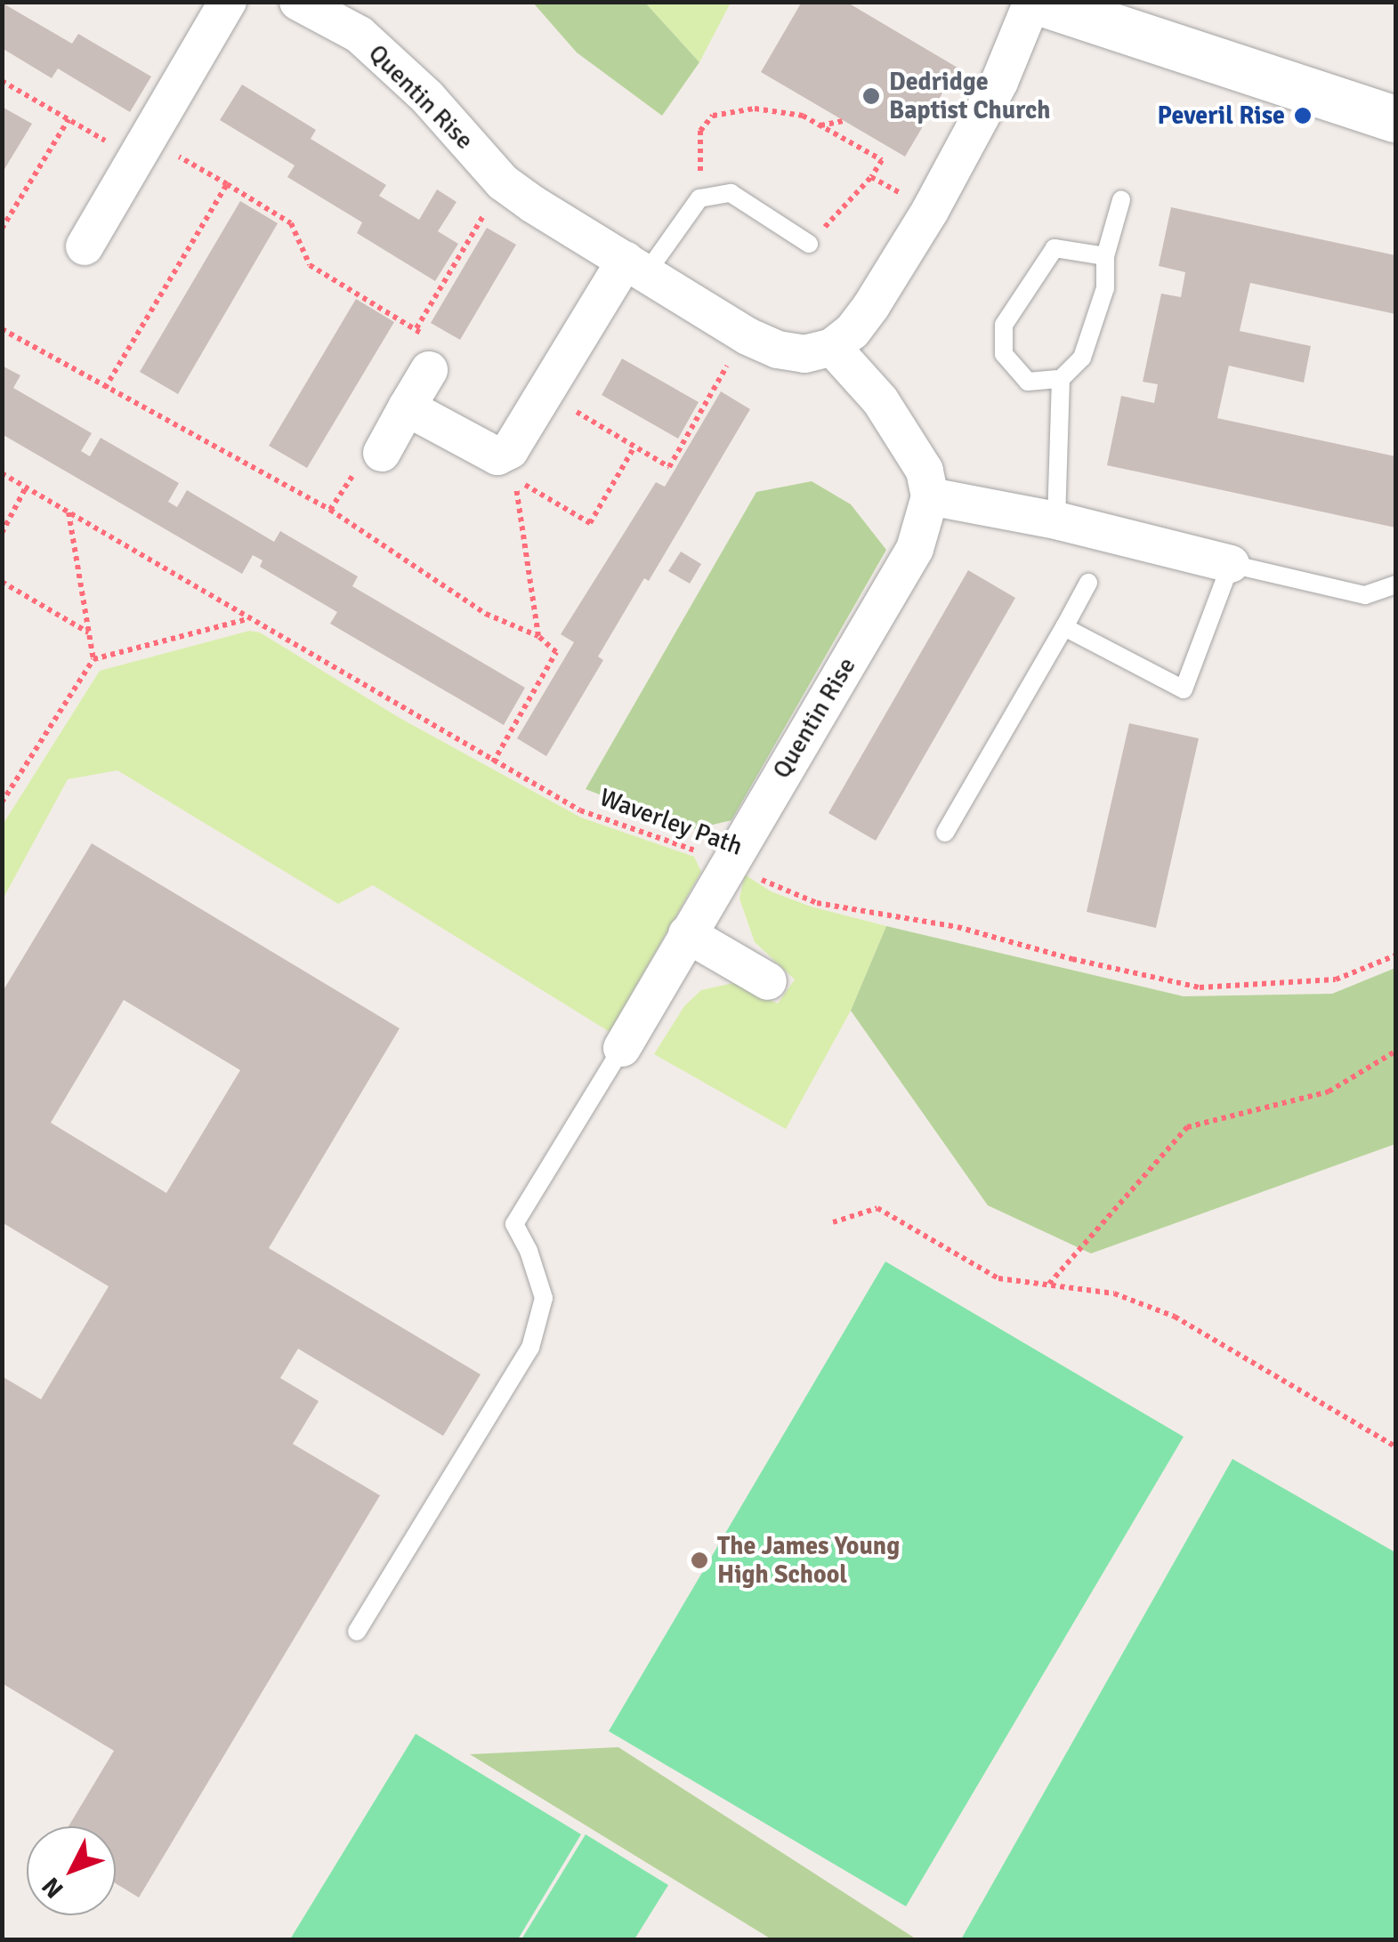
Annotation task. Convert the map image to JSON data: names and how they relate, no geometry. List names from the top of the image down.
{
  "streets": {
    "street": ["Quentin Rise"],
    "path": ["Waverley Path"]
  },
  "crossings": [
    ["Quentin Rise", "Waverley Path"]
  ],
  "places": ["Dedridge Baptist Church", "Peveril Rise", "The James Young High School"],
  "north": "bottom left"
}
